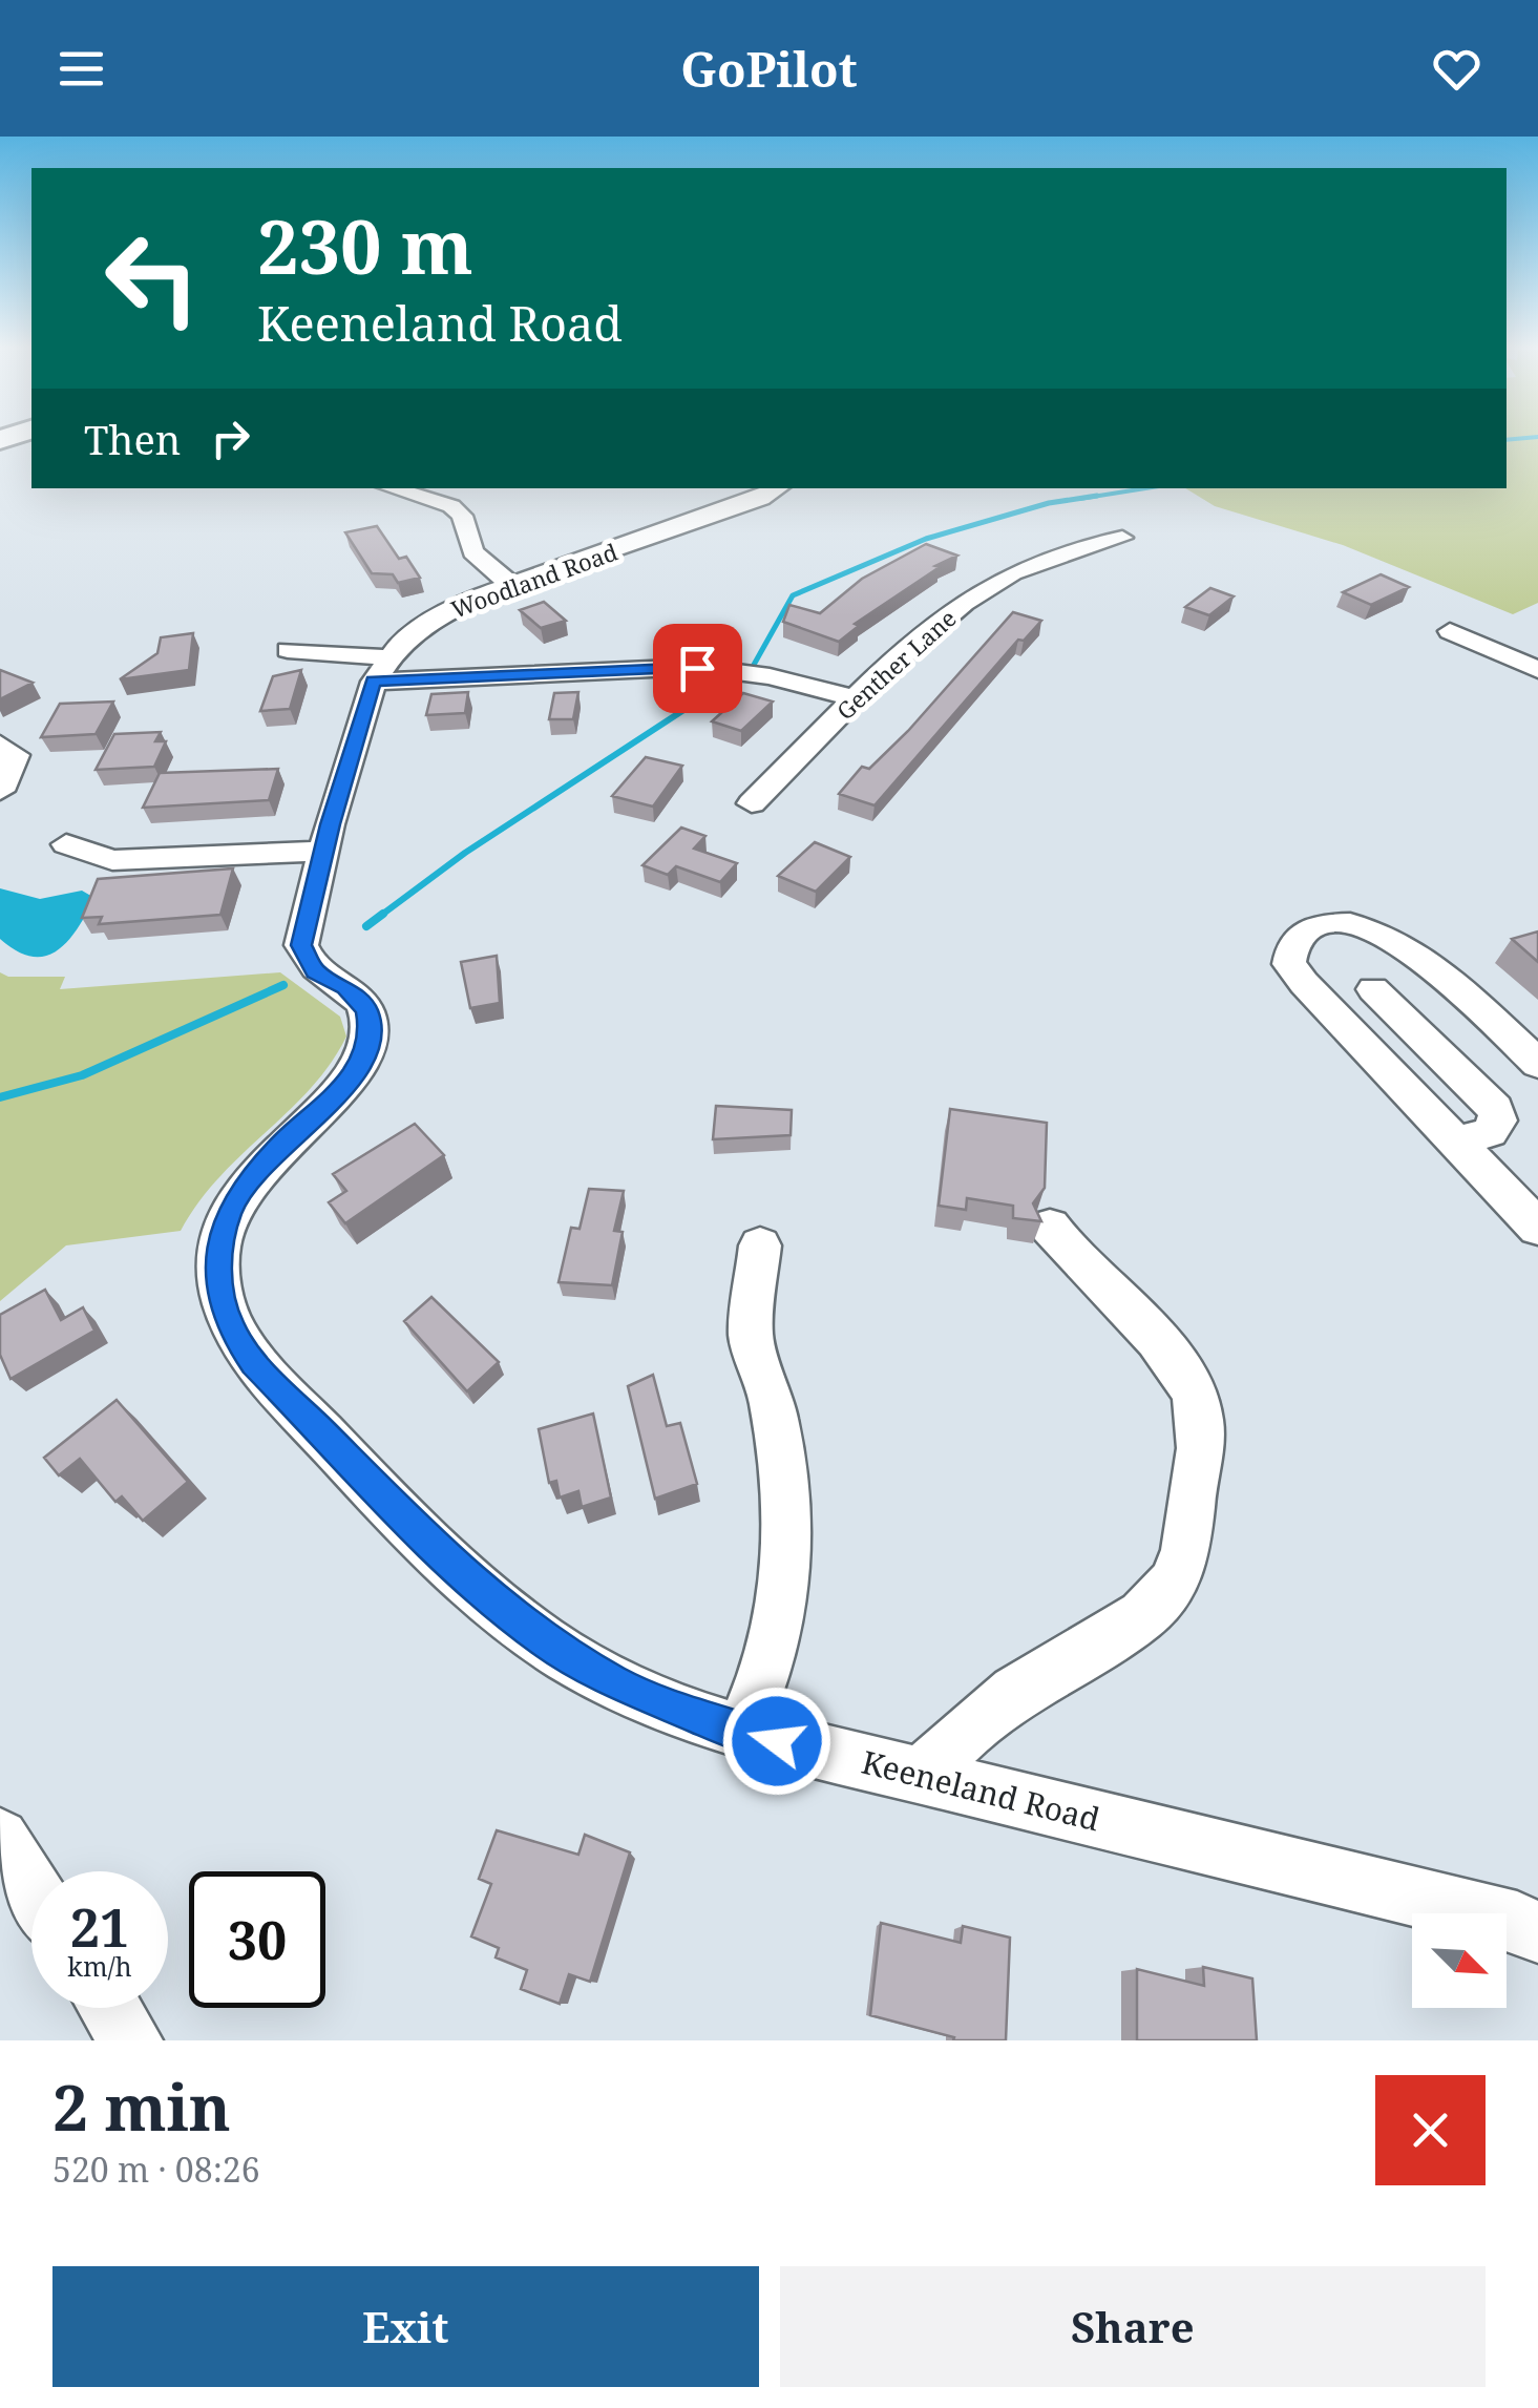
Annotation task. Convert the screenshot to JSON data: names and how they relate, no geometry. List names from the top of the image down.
{
  "streets": {
    "street": ["Woodland Road", "Genther Lane", "Keeneland Road"]
  },
  "crossings": [
    ["Woodland Road", "Keeneland Road"]
  ],
  "north": "bottom right",
  "page": {
    "header": "GoPilot",
    "turn": ["230 m", "Keeneland Road"],
    "then": "Then",
    "speed": "21 km/h",
    "limit": "30",
    "heading": ["2 min", "520 m · 08:26"],
    "buttons": ["Exit", "Share"]
  }
}
